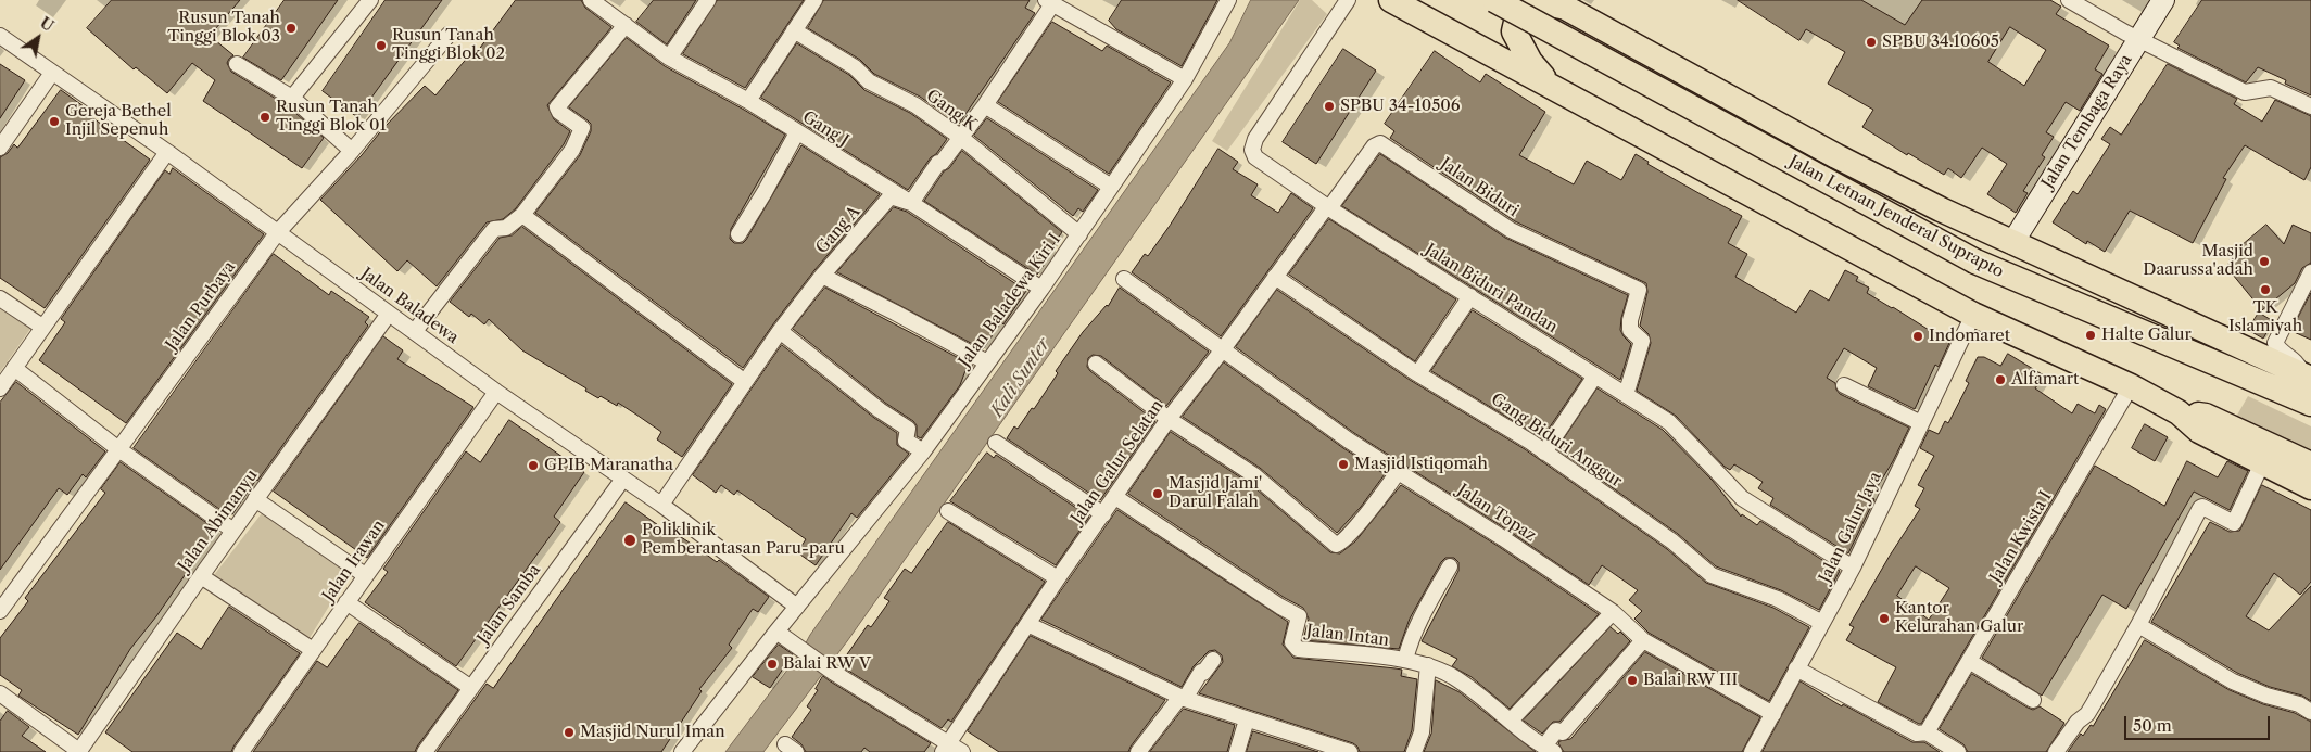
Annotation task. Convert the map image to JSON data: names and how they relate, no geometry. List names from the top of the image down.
{
  "streets": {
    "main road": ["Jalan Letnan Jenderal Suprapto"],
    "street": [
      "Gang K",
      "Jalan Tembaga Raya",
      "Gang J",
      "Jalan Biduri",
      "Gang A",
      "Jalan Biduri Pandan",
      "Jalan Baladewa Kiri I",
      "Jalan Purbaya",
      "Jalan Baladewa",
      "Gang Biduri Anggur",
      "Jalan Galur Selatan",
      "Jalan Topaz",
      "Jalan Abimanyu",
      "Jalan Galur Jaya",
      "Jalan Kwista I",
      "Jalan Irawan",
      "Jalan Samba",
      "Jalan Intan"
    ]
  },
  "crossings": [
    ["Gang K", "Jalan Baladewa Kiri I"],
    ["Jalan Tembaga Raya", "Jalan Letnan Jenderal Suprapto"],
    ["Gang J", "Gang A"],
    ["Gang J", "Jalan Baladewa Kiri I"],
    ["Jalan Biduri", "Jalan Biduri Pandan"],
    ["Jalan Biduri", "Jalan Galur Selatan"],
    ["Gang A", "Jalan Baladewa"],
    ["Jalan Biduri Pandan", "Jalan Galur Selatan"],
    ["Jalan Biduri Pandan", "Jalan Galur Jaya"],
    ["Jalan Baladewa Kiri I", "Jalan Baladewa"],
    ["Jalan Purbaya", "Jalan Baladewa"],
    ["Jalan Baladewa", "Jalan Abimanyu"],
    ["Jalan Baladewa", "Jalan Irawan"],
    ["Jalan Baladewa", "Jalan Samba"],
    ["Gang Biduri Anggur", "Jalan Galur Selatan"],
    ["Gang Biduri Anggur", "Jalan Galur Jaya"],
    ["Jalan Galur Selatan", "Jalan Topaz"],
    ["Jalan Galur Selatan", "Jalan Intan"],
    ["Jalan Topaz", "Jalan Galur Jaya"]
  ],
  "water": ["Kali Sunter"],
  "places": [
    "Rusun Tanah Tinggi Blok 03",
    "SPBU 34.10605",
    "Rusun Tanah Tinggi Blok 02",
    "SPBU 34-10506",
    "Rusun Tanah Tinggi Blok 01",
    "Gereja Bethel Injil Sepenuh",
    "Masjid Daarussa'adah",
    "TK Islamiyah",
    "Halte Galur",
    "Indomaret",
    "Alfamart",
    "Masjid Istiqomah",
    "GPIB Maranatha",
    "Masjid Jami' Darul Falah",
    "Poliklinik Pemberantasan Paru-paru",
    "Kantor Kelurahan Galur",
    "Balai RW V",
    "Balai RW III",
    "Masjid Nurul Iman"
  ],
  "scale_bar": "50 m",
  "north": "top right"
}
